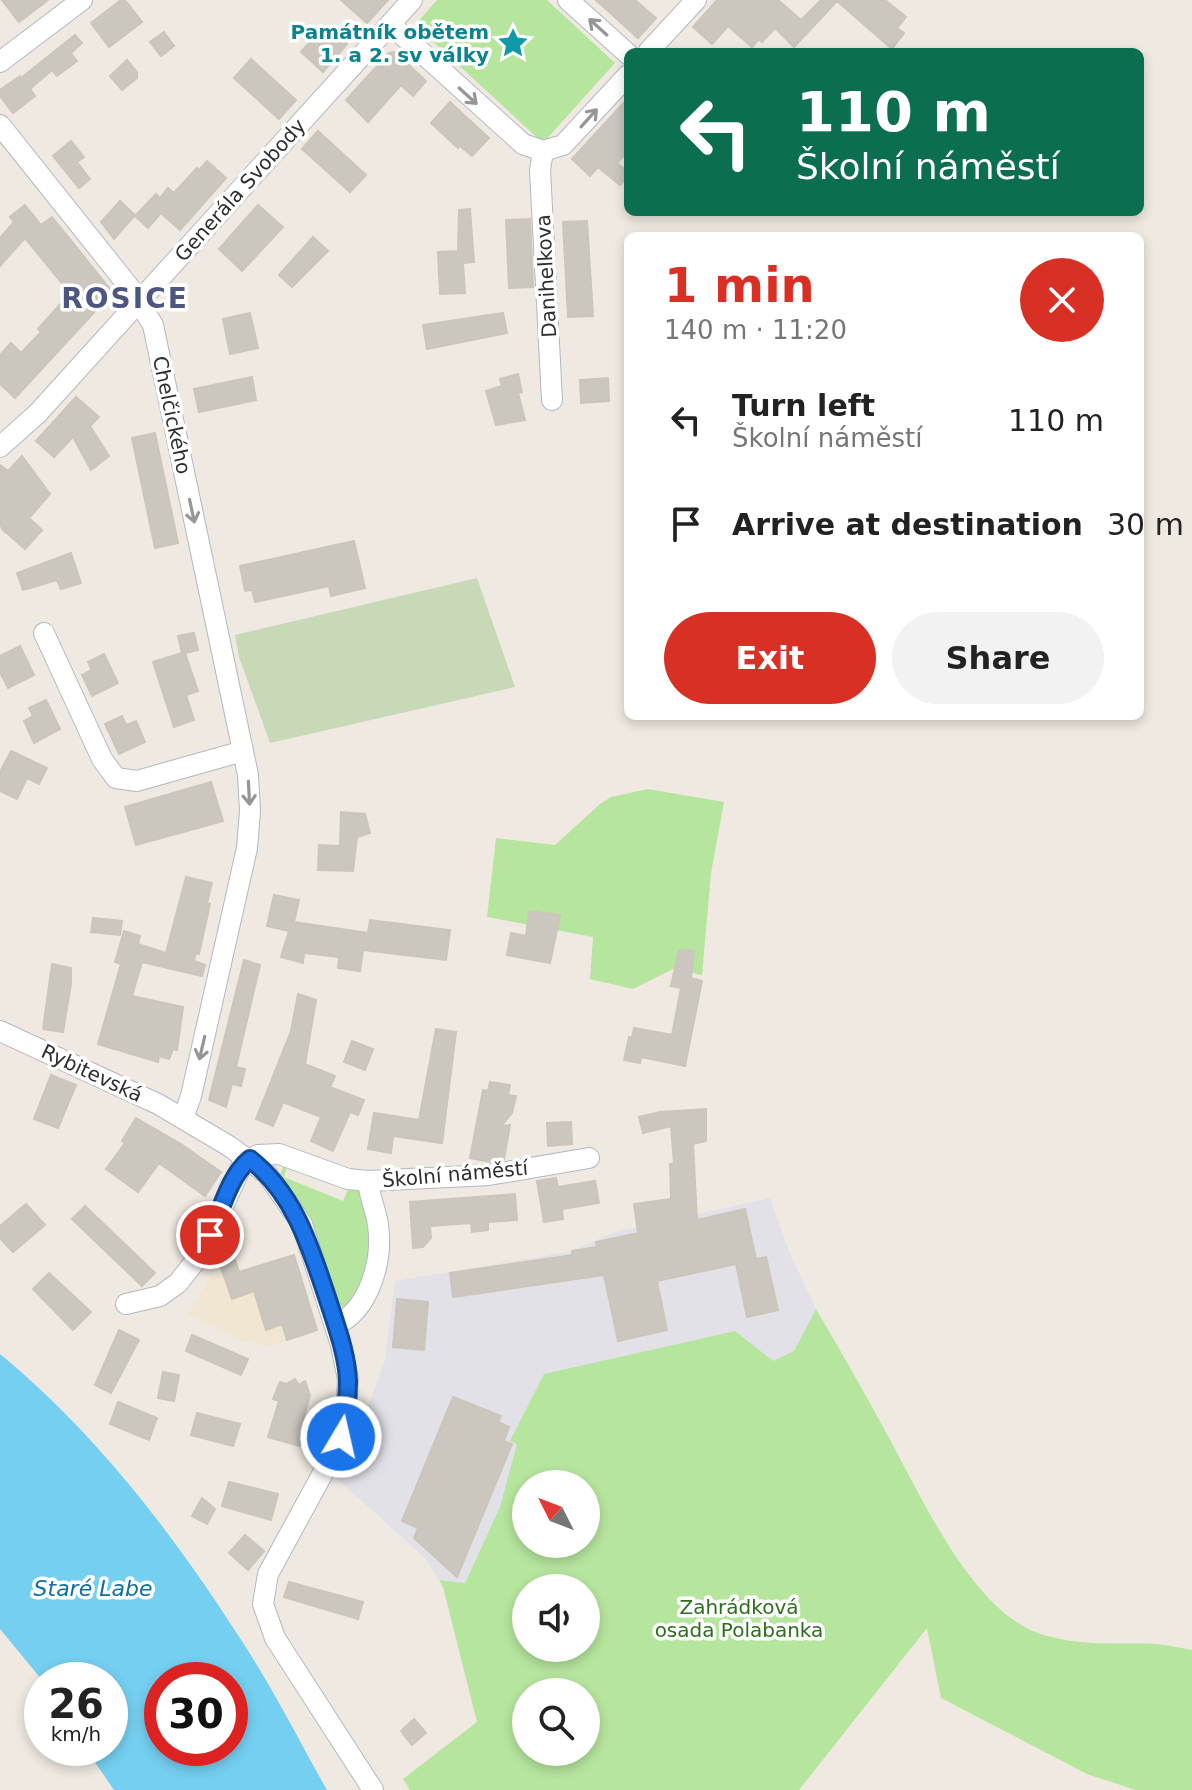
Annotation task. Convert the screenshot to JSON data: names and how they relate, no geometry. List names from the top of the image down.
{
  "streets": {
    "street": [
      "Generála Svobody",
      "Danihelkova",
      "Chelčického",
      "Rybitevská",
      "Školní náměstí"
    ]
  },
  "crossings": [
    ["Generála Svobody", "Chelčického"],
    ["Chelčického", "Rybitevská"],
    ["Rybitevská", "Školní náměstí"]
  ],
  "one_way": ["Chelčického"],
  "districts": ["ROSICE"],
  "water": ["Staré Labe"],
  "parks": ["Zahrádková osada Polabanka"],
  "places": {
    "place": ["Památník obětem 1. a 2. sv války"]
  },
  "north": "top left",
  "page": {
    "turn": ["110 m", "Školní náměstí"],
    "heading": ["1 min", "140 m · 11:20"],
    "list": [
      {
        "name": "Turn left",
        "note": "Školní náměstí",
        "value": "110 m"
      },
      {
        "name": "Arrive at destination",
        "value": "30 m"
      }
    ],
    "buttons": ["Exit", "Share"],
    "speed": "26 km/h",
    "limit": "30"
  }
}
